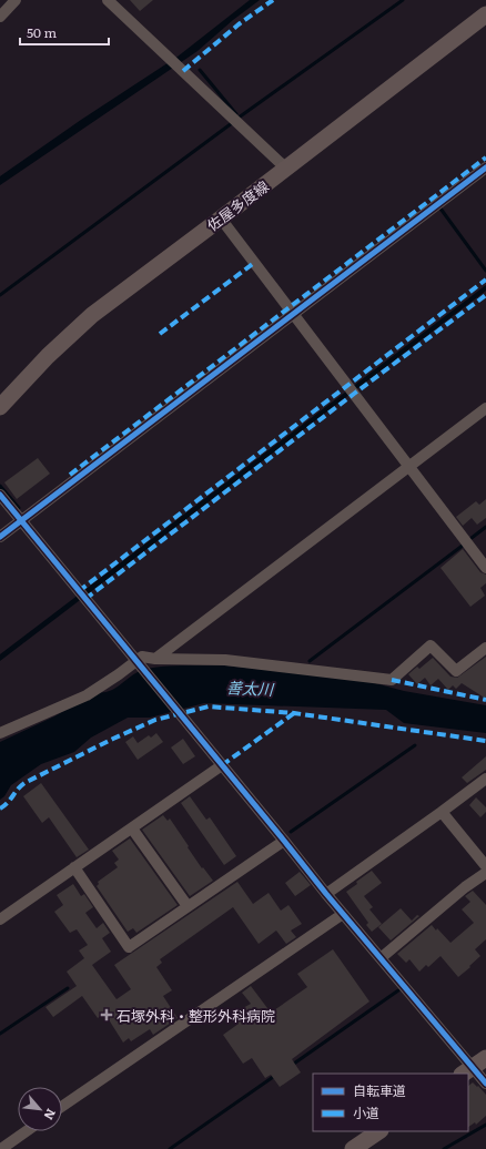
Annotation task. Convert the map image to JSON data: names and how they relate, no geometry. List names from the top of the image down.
{
  "streets": {
    "main road": ["佐屋多度線"]
  },
  "water": ["善太川"],
  "places": {
    "health": ["石塚外科・整形外科病院"]
  },
  "legend": ["自転車道", "小道"],
  "scale_bar": "50 m",
  "north": "bottom right"
}
